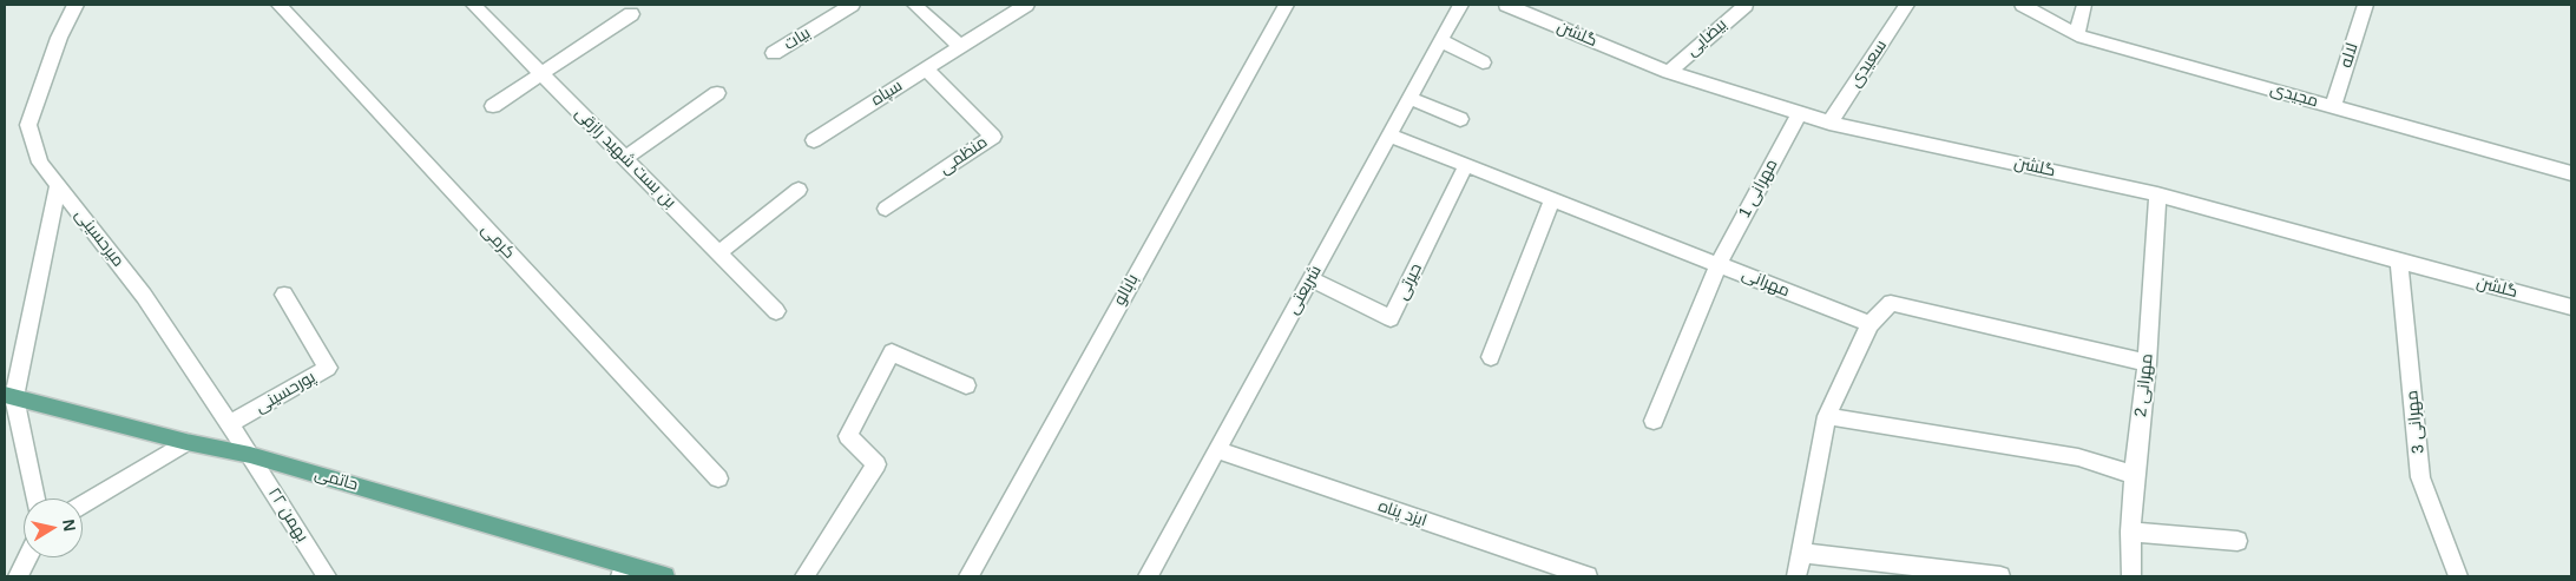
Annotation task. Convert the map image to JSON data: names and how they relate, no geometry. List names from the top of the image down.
{
  "streets": {
    "main road": ["حاتمی"],
    "street": [
      "گلشن",
      "بیضایی",
      "بیات",
      "لاله",
      "سعیدی",
      "سپاه",
      "مجیدی",
      "منظمی",
      "بن بست شهید رازقی",
      "مهرانی 1",
      "میرحسینی",
      "کرمی",
      "حیرتی",
      "مهرانی",
      "بابالو",
      "شریعتی",
      "مهرانی 2",
      "پورحسینی",
      "مهرانی 3",
      "ایزد پناه",
      "۲۲ بهمن"
    ]
  },
  "crossings": [
    ["گلشن", "بیضایی"],
    ["گلشن", "سعیدی"],
    ["گلشن", "مهرانی 1"],
    ["گلشن", "مهرانی 2"],
    ["گلشن", "مهرانی 3"],
    ["لاله", "مجیدی"],
    ["سپاه", "منظمی"],
    ["مهرانی 1", "مهرانی"],
    ["میرحسینی", "پورحسینی"],
    ["میرحسینی", "حاتمی"],
    ["میرحسینی", "۲۲ بهمن"],
    ["حیرتی", "مهرانی"],
    ["حیرتی", "شریعتی"],
    ["مهرانی", "شریعتی"],
    ["شریعتی", "ایزد پناه"],
    ["حاتمی", "۲۲ بهمن"]
  ],
  "north": "right"
}
